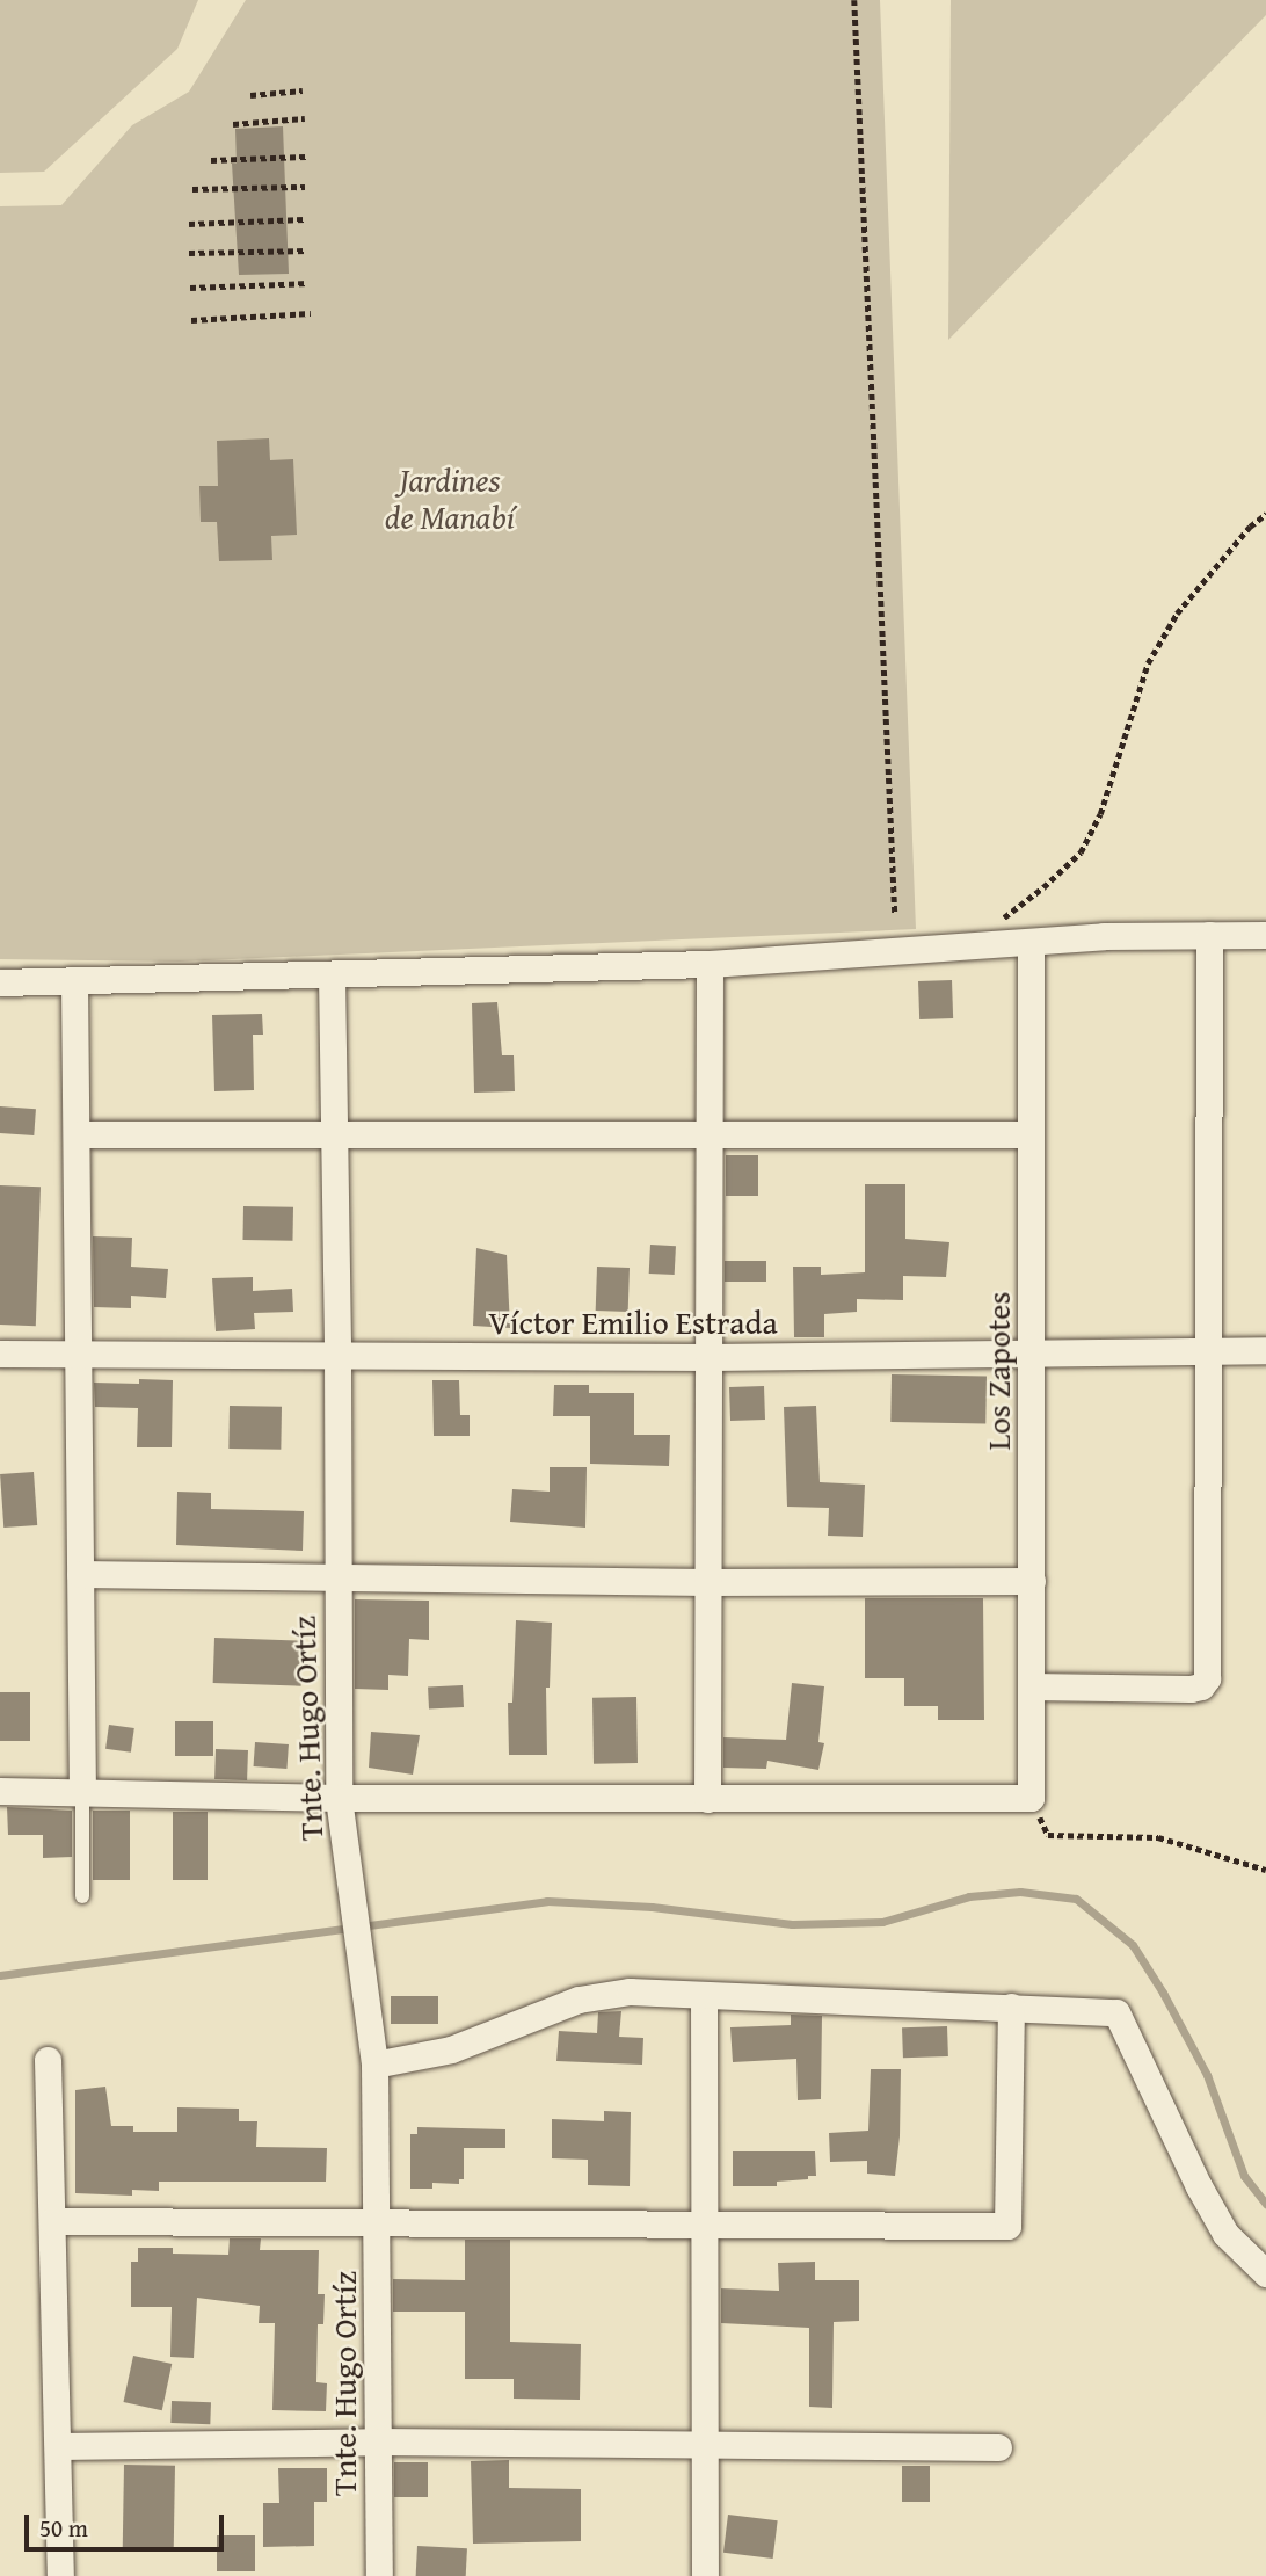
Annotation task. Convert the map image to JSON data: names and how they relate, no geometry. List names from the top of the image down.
{
  "streets": {
    "street": ["Víctor Emilio Estrada", "Los Zapotes", "Tnte. Hugo Ortíz"]
  },
  "crossings": [
    ["Víctor Emilio Estrada", "Los Zapotes"],
    ["Víctor Emilio Estrada", "Tnte. Hugo Ortíz"]
  ],
  "parks": ["Jardines de Manabí"],
  "scale_bar": "50 m"
}
